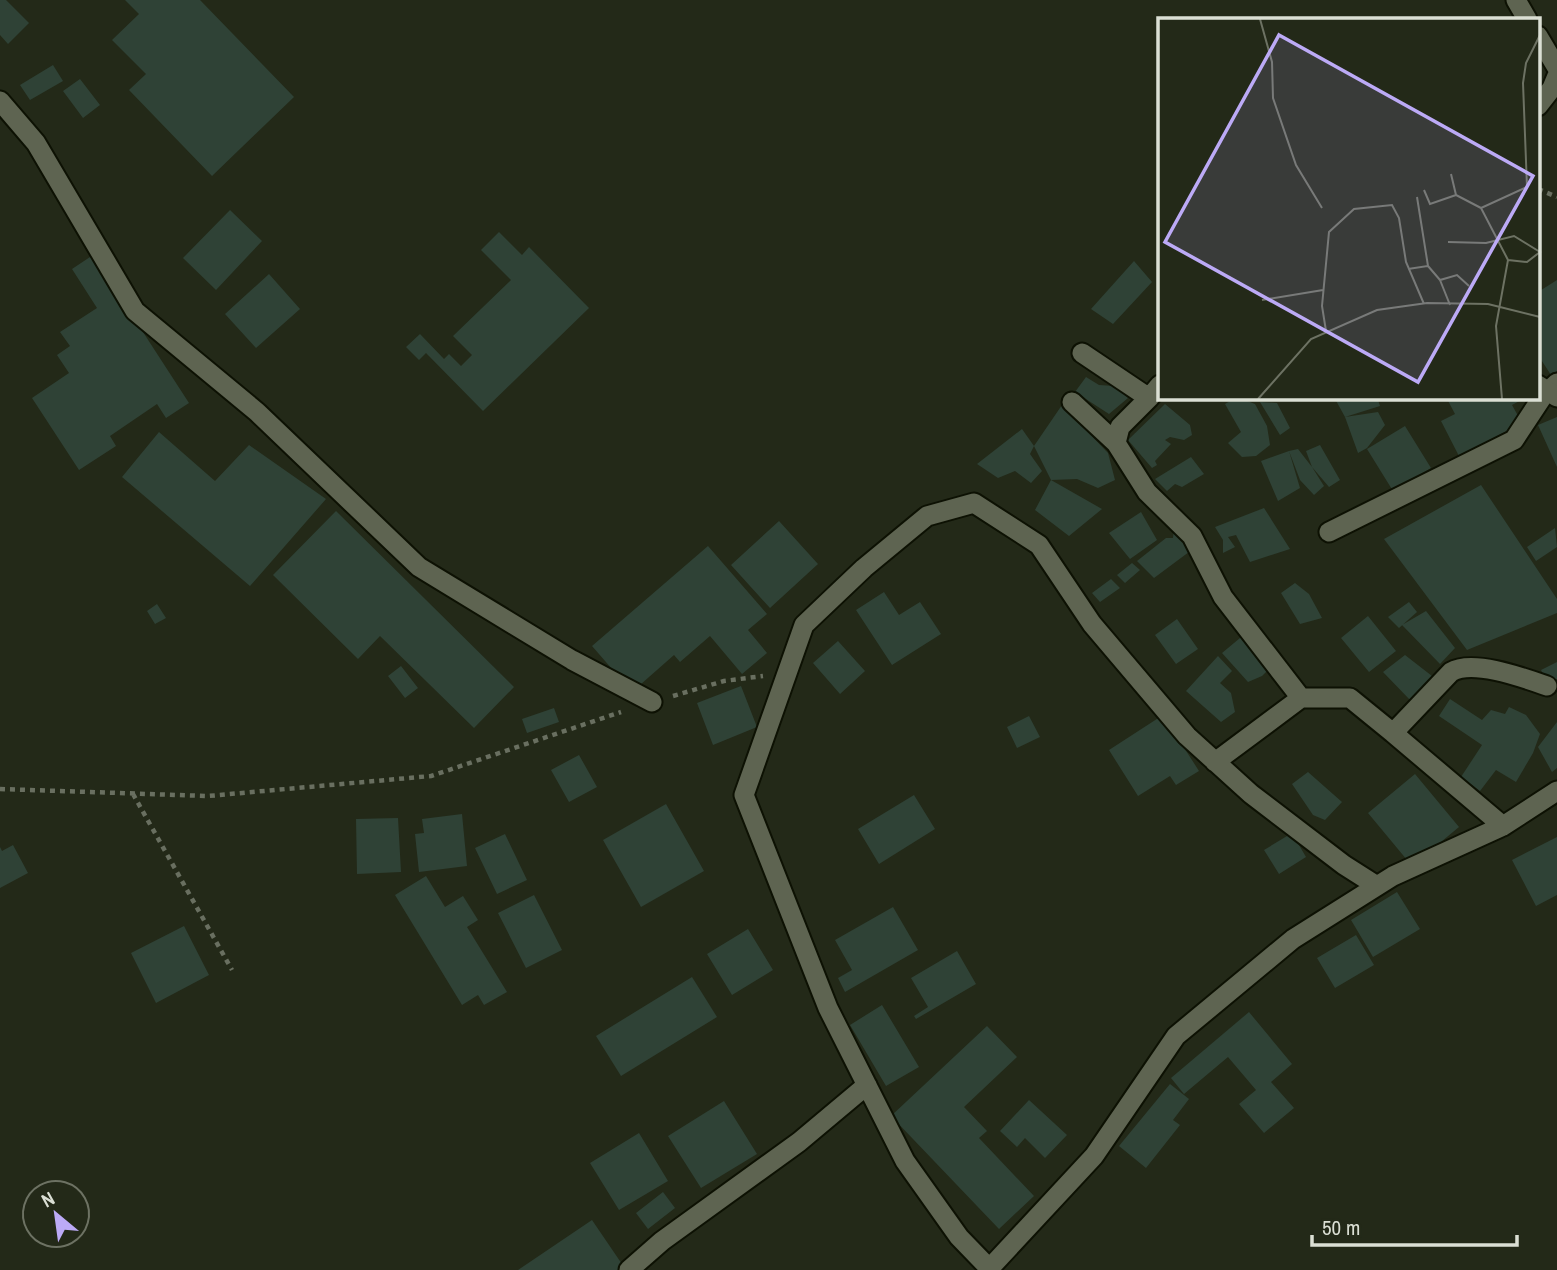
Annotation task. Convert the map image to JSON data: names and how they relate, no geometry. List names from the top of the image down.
{
  "scale_bar": "50 m",
  "north": "top left"
}
